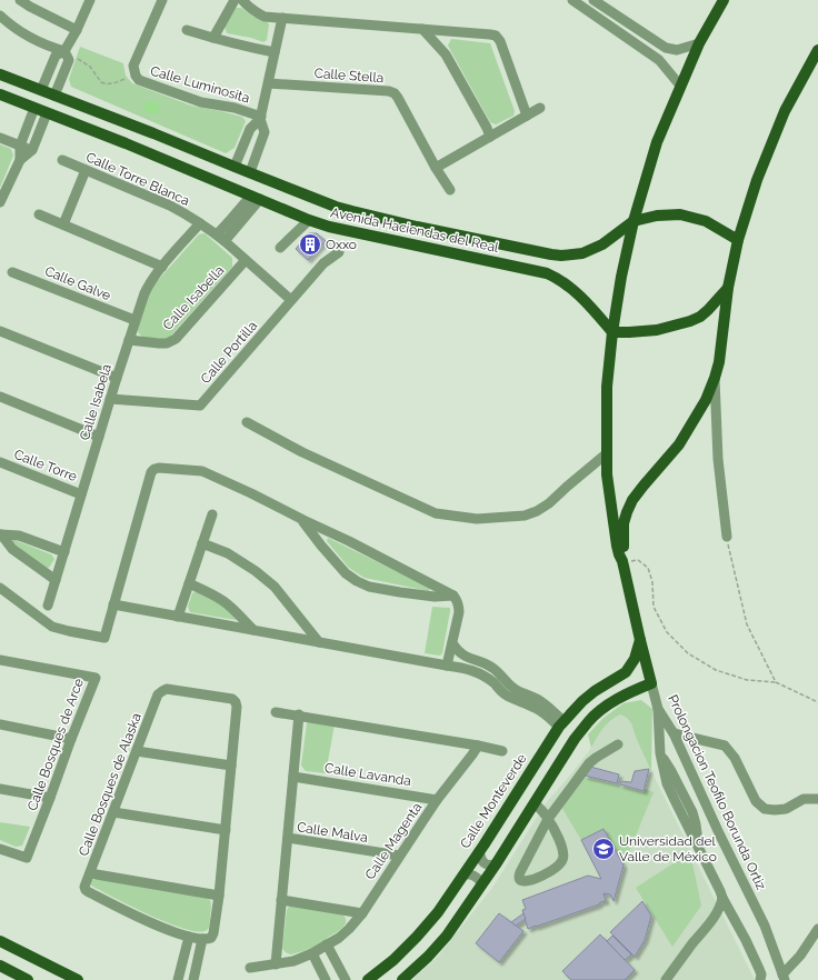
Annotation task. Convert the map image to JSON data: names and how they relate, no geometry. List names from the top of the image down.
{
  "streets": {
    "main road": ["Avenida Haciendas del Real", "Prolongacion Teofilo Borunda Ortiz", "Calle Monteverde"],
    "street": [
      "Calle Stella",
      "Calle Luminosita",
      "Calle Torre Blanca",
      "Calle Galve",
      "Calle Isabella",
      "Calle Portilla",
      "Calle Isabela",
      "Calle Torre",
      "Calle Bosques de Arce",
      "Calle Lavanda",
      "Calle Bosques de Alaska",
      "Calle Malva",
      "Calle Magenta"
    ]
  },
  "crossings": [
    ["Calle Torre Blanca", "Calle Isabela"],
    ["Calle Galve", "Calle Isabela"],
    ["Calle Isabella", "Calle Isabela"],
    ["Calle Portilla", "Calle Isabela"],
    ["Calle Isabela", "Calle Torre"],
    ["Calle Lavanda", "Calle Magenta"],
    ["Prolongacion Teofilo Borunda Ortiz", "Calle Monteverde"],
    ["Calle Malva", "Calle Magenta"]
  ],
  "places": {
    "building": ["Oxxo"],
    "school or university": ["Universidad del Valle de México"]
  }
}
